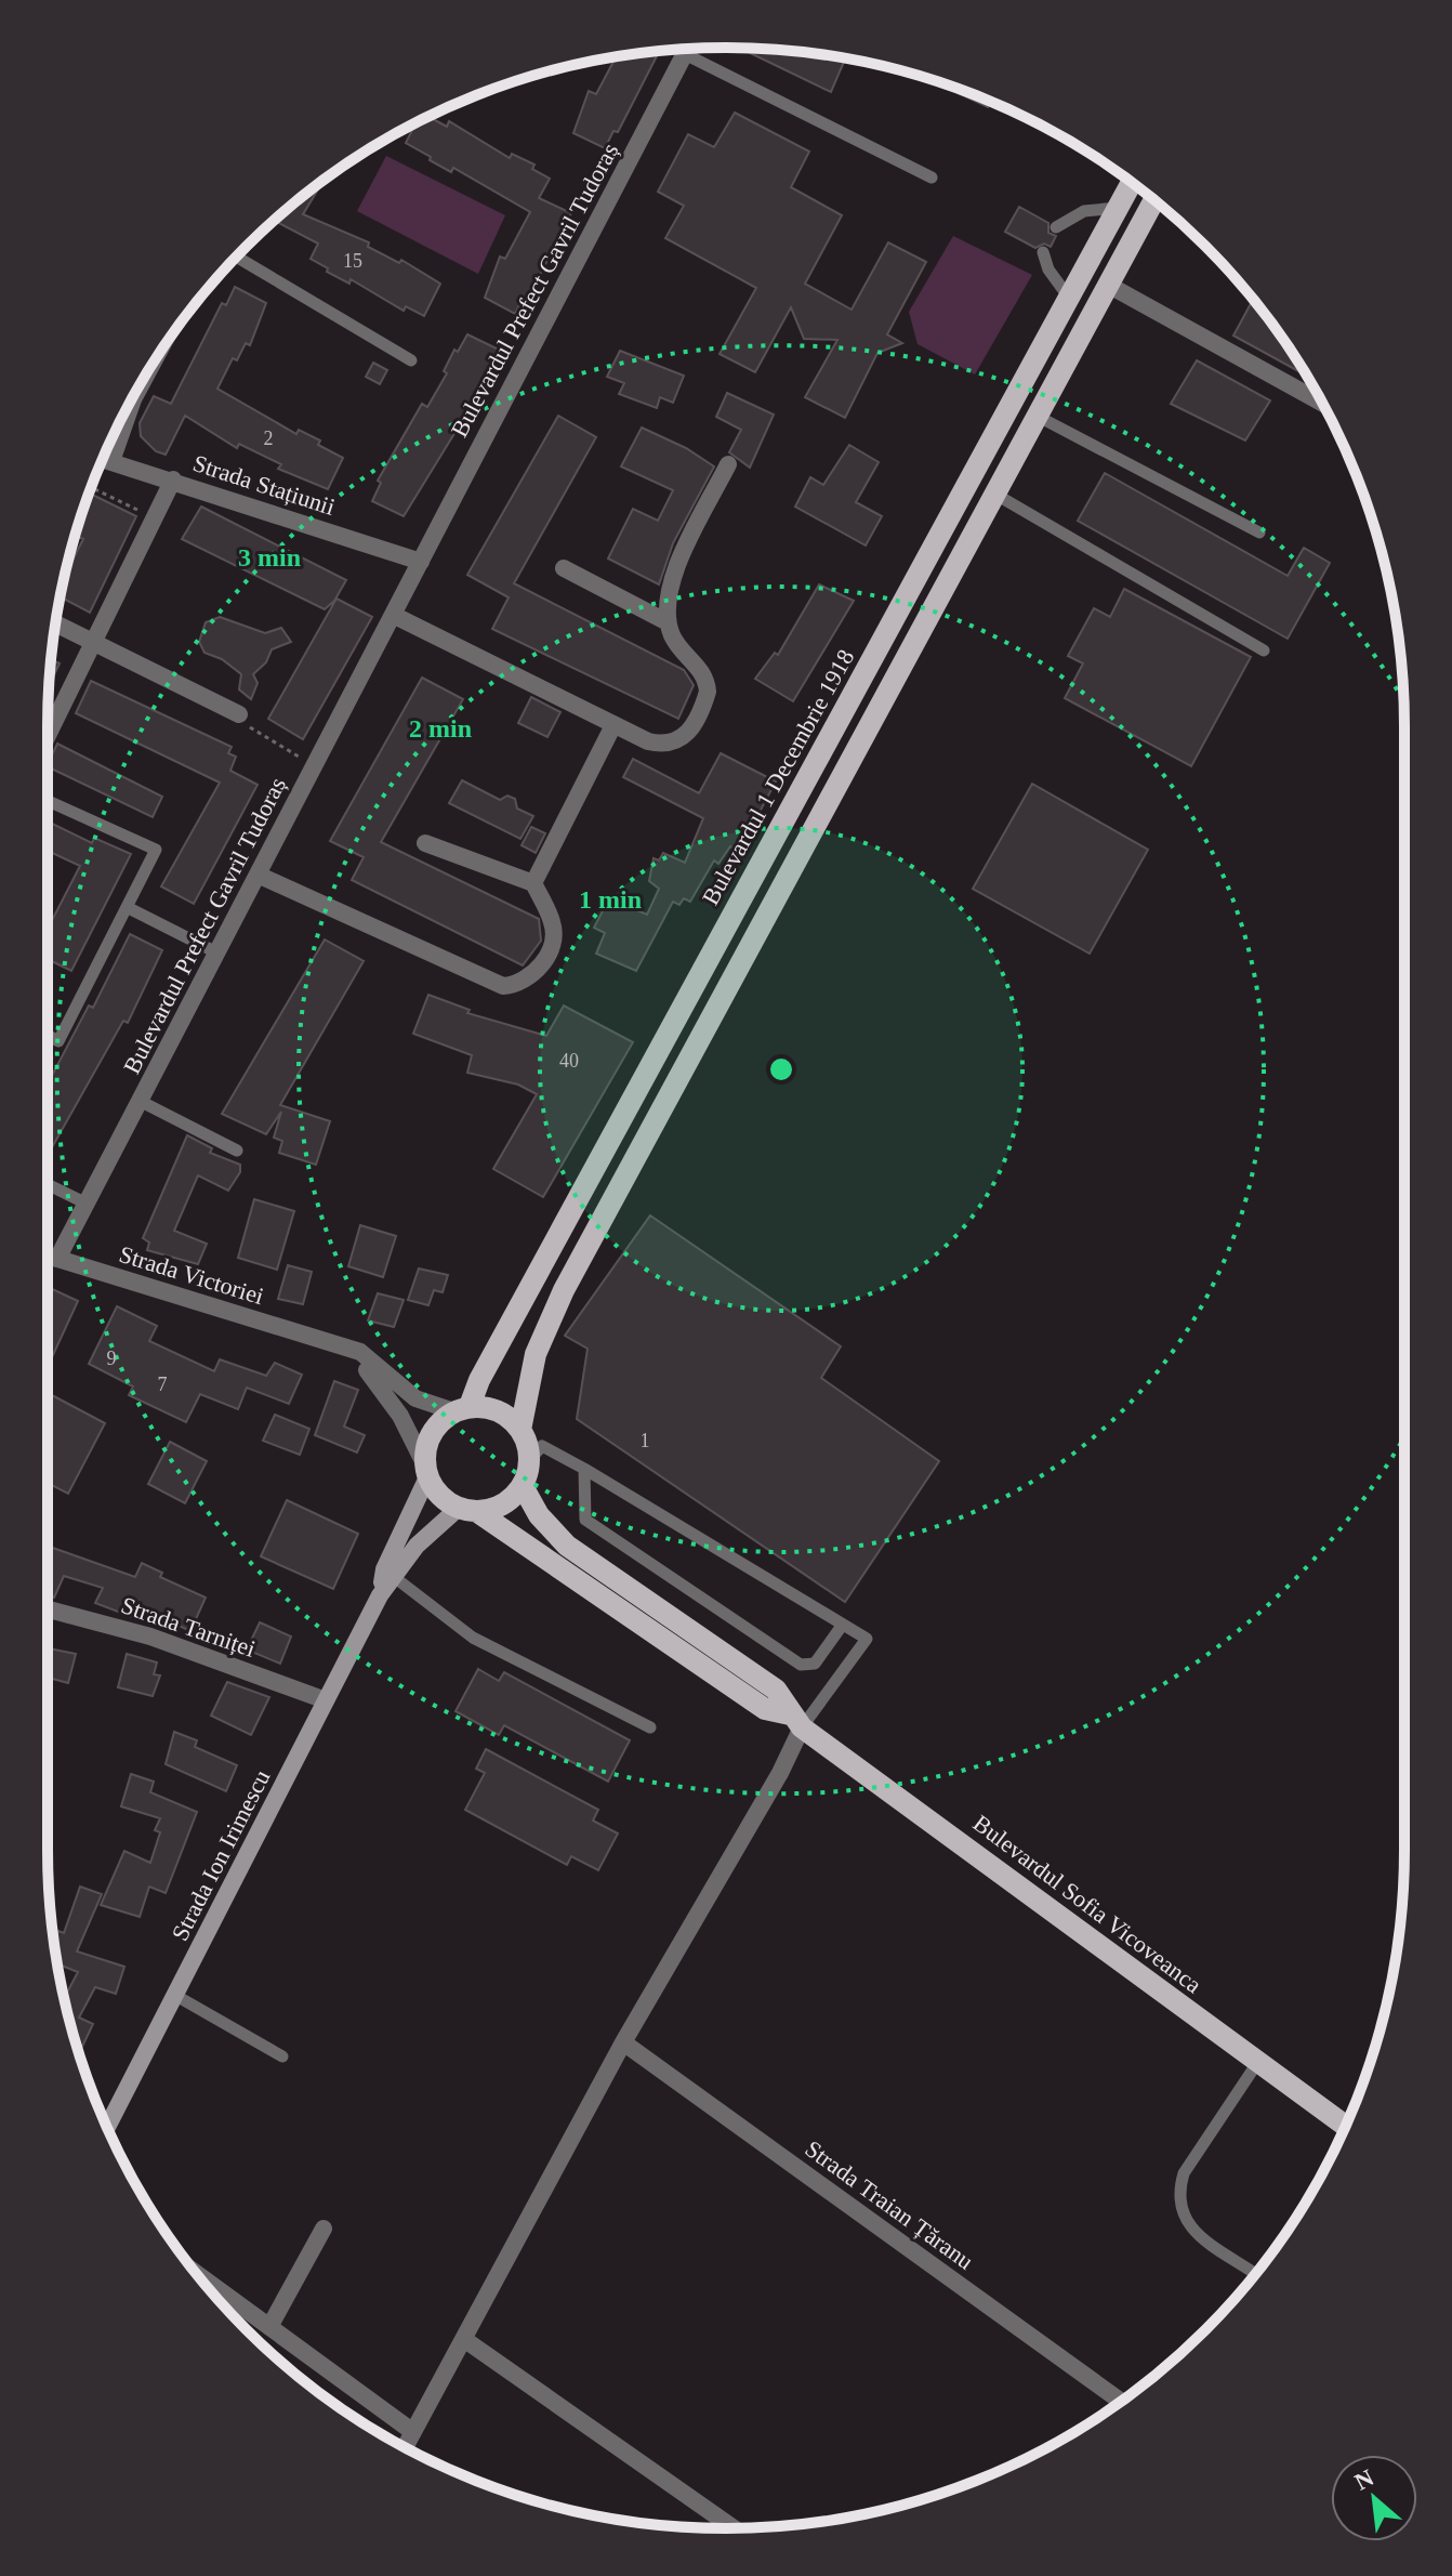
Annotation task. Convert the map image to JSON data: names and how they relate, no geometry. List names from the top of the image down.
{
  "streets": {
    "main road": ["Bulevardul 1 Decembrie 1918", "Strada Ion Irimescu", "Bulevardul Sofia Vicoveanca"],
    "street": [
      "Bulevardul Prefect Gavril Tudoraș",
      "Strada Stațiunii",
      "Strada Victoriei",
      "Strada Tarniței",
      "Strada Traian Țăranu"
    ]
  },
  "crossings": [
    ["Bulevardul Prefect Gavril Tudoraș", "Strada Stațiunii"],
    ["Bulevardul Prefect Gavril Tudoraș", "Strada Victoriei"],
    ["Bulevardul 1 Decembrie 1918", "Strada Victoriei"],
    ["Bulevardul 1 Decembrie 1918", "Strada Ion Irimescu"],
    ["Bulevardul 1 Decembrie 1918", "Bulevardul Sofia Vicoveanca"],
    ["Strada Victoriei", "Strada Ion Irimescu"],
    ["Strada Victoriei", "Bulevardul Sofia Vicoveanca"],
    ["Strada Tarniței", "Strada Ion Irimescu"],
    ["Strada Ion Irimescu", "Bulevardul Sofia Vicoveanca"]
  ],
  "house_numbers": [
    "15",
    "2",
    "40",
    "9",
    "7",
    "1"
  ],
  "north": "top left",
  "rings": ["3 min", "2 min", "1 min"]
}
